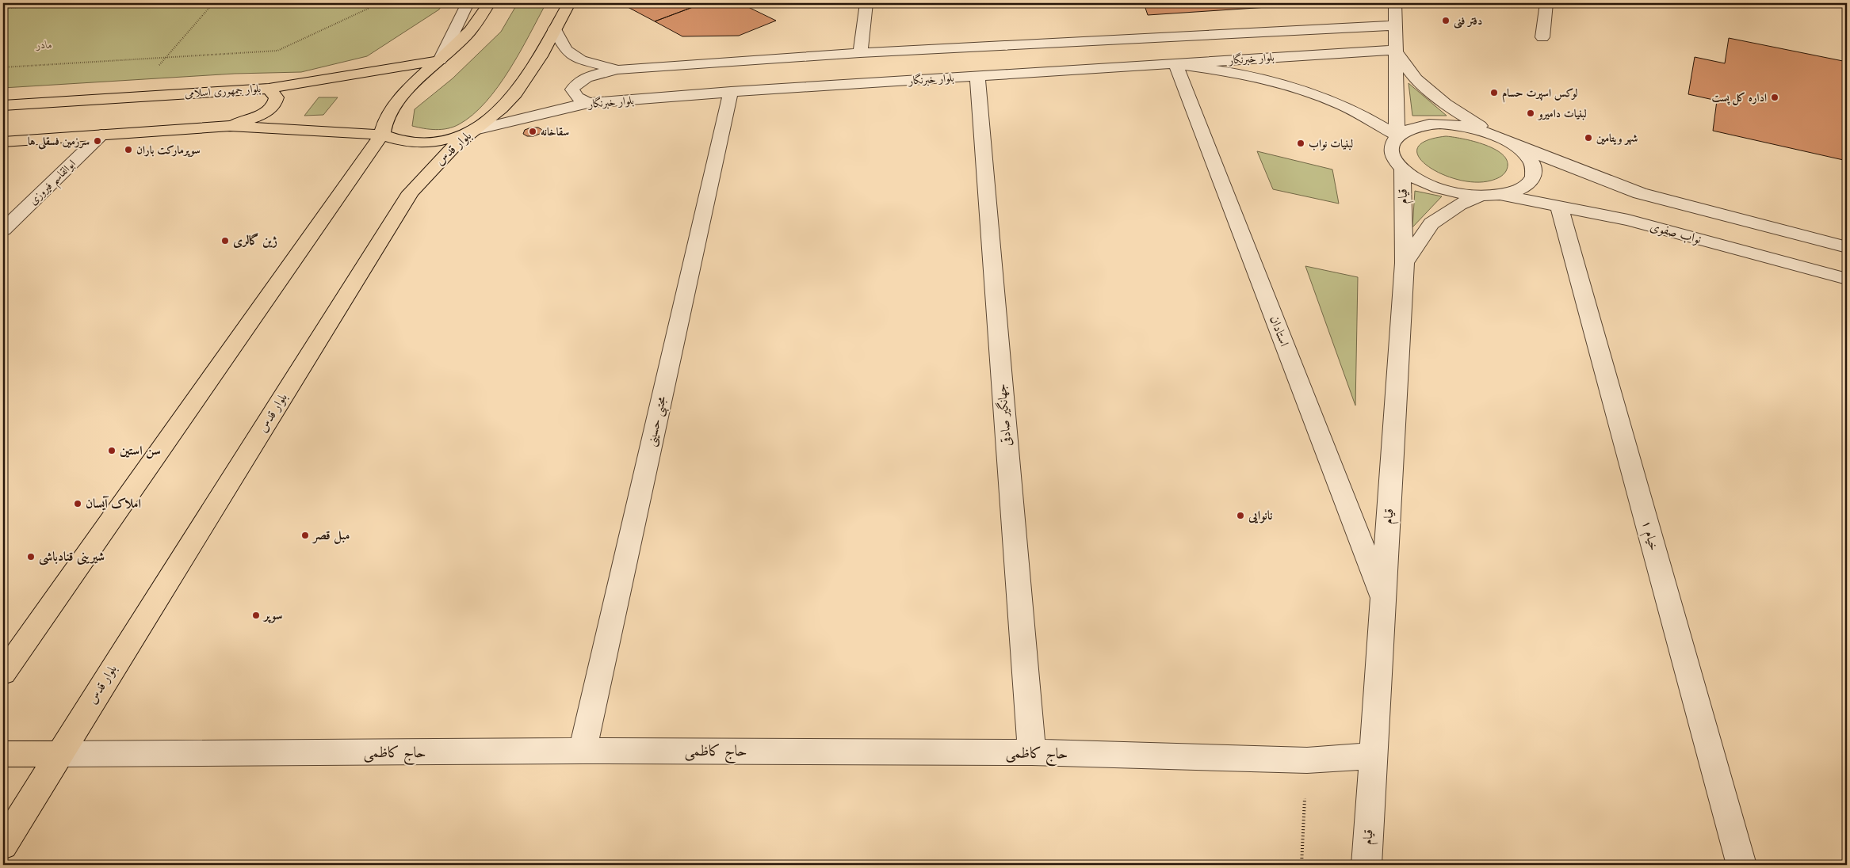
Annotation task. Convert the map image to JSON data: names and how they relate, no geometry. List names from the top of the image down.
{
  "streets": {
    "main road": ["بلوار جمهوری اسلامی", "بلوار قدس"],
    "street": [
      "بلوار خبرنگار",
      "ابوالقاسم فیروزی",
      "قیام",
      "نواب صفوی",
      "استادان",
      "جهانگیر صادقی",
      "مجتبی حسینی",
      "خیام ۱",
      "حاج کاظمی"
    ]
  },
  "crossings": [
    ["بلوار خبرنگار", "بلوار قدس"],
    ["بلوار خبرنگار", "استادان"],
    ["بلوار خبرنگار", "جهانگیر صادقی"],
    ["بلوار خبرنگار", "مجتبی حسینی"],
    ["بلوار قدس", "حاج کاظمی"],
    ["قیام", "استادان"],
    ["قیام", "حاج کاظمی"],
    ["نواب صفوی", "خیام ۱"],
    ["جهانگیر صادقی", "حاج کاظمی"],
    ["مجتبی حسینی", "حاج کاظمی"]
  ],
  "parks": ["مادر"],
  "places": [
    "دفتر فنی",
    "لوکس اسپرت حسام",
    "اداره کل پست",
    "لبنیات دامیرو",
    "سقاخانه",
    "شهر ویتامین",
    "سرزمین فسقلی ها",
    "لبنیات نواب",
    "سوپرمارکت باران",
    "ژین گالری",
    "سن استین",
    "املاک آیسان",
    "نانوایی",
    "مبل قصر",
    "شیرینی قنادباشی",
    "سوپر"
  ]
}
